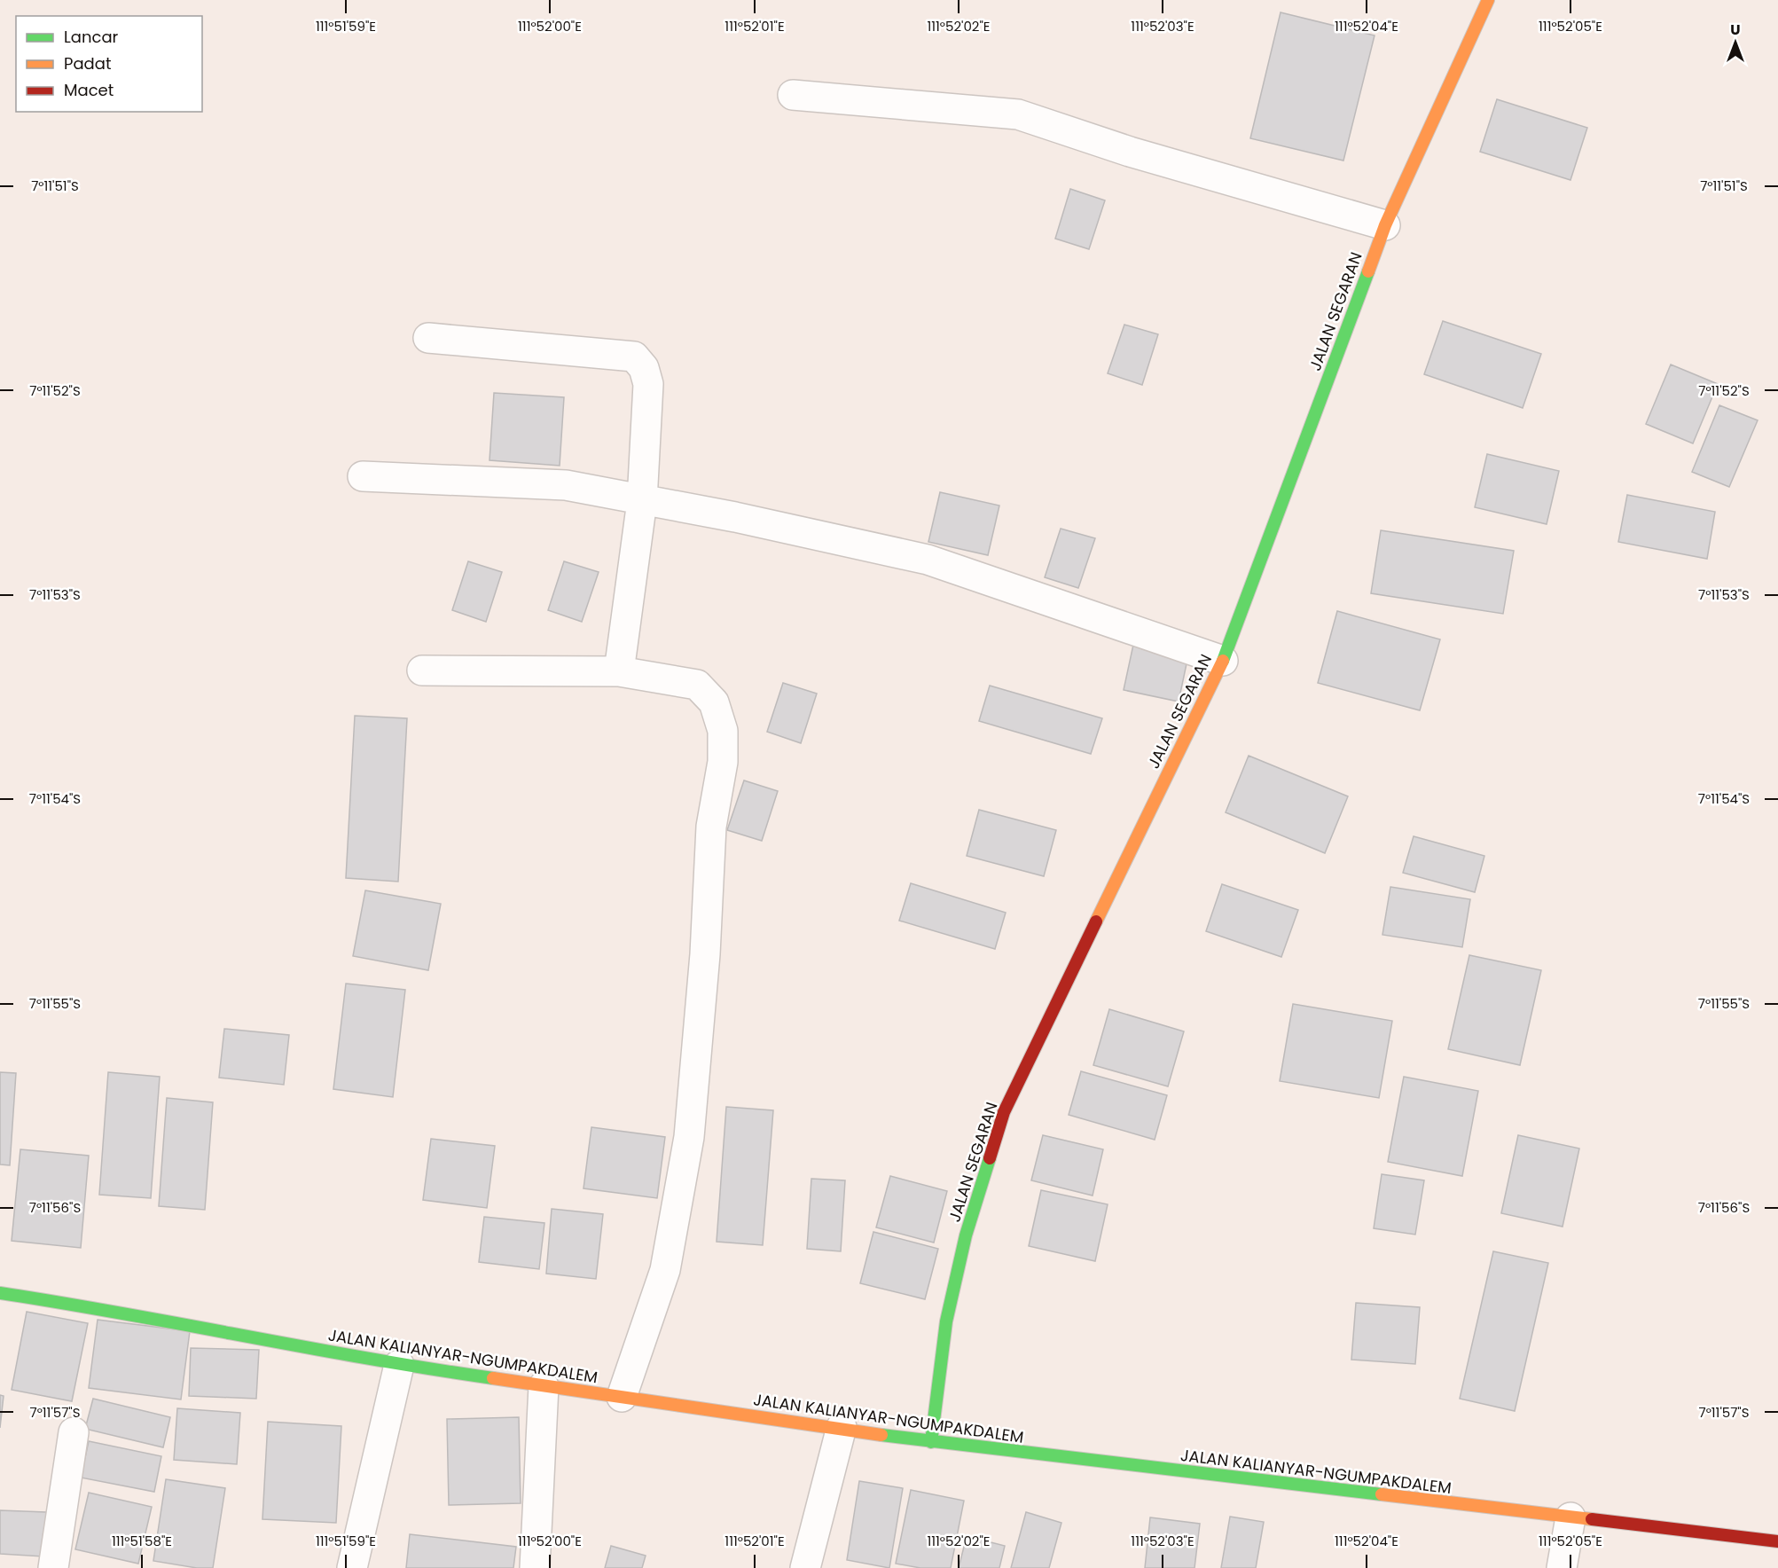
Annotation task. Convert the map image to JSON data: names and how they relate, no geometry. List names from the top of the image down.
{
  "streets": {
    "street": ["JALAN SEGARAN", "JALAN KALIANYAR-NGUMPAKDALEM"]
  },
  "crossings": [
    ["JALAN SEGARAN", "JALAN KALIANYAR-NGUMPAKDALEM"]
  ],
  "legend": ["Lancar", "Padat", "Macet"],
  "north": "top",
  "coordinates": [
    "111°51'59\"E",
    "111°52'00\"E",
    "111°52'01\"E",
    "111°52'02\"E",
    "111°52'03\"E",
    "111°52'04\"E",
    "111°52'05\"E",
    "7°11'51\"S",
    "7°11'52\"S",
    "7°11'53\"S",
    "7°11'54\"S",
    "7°11'55\"S",
    "7°11'56\"S",
    "7°11'57\"S",
    "111°51'58\"E"
  ]
}
